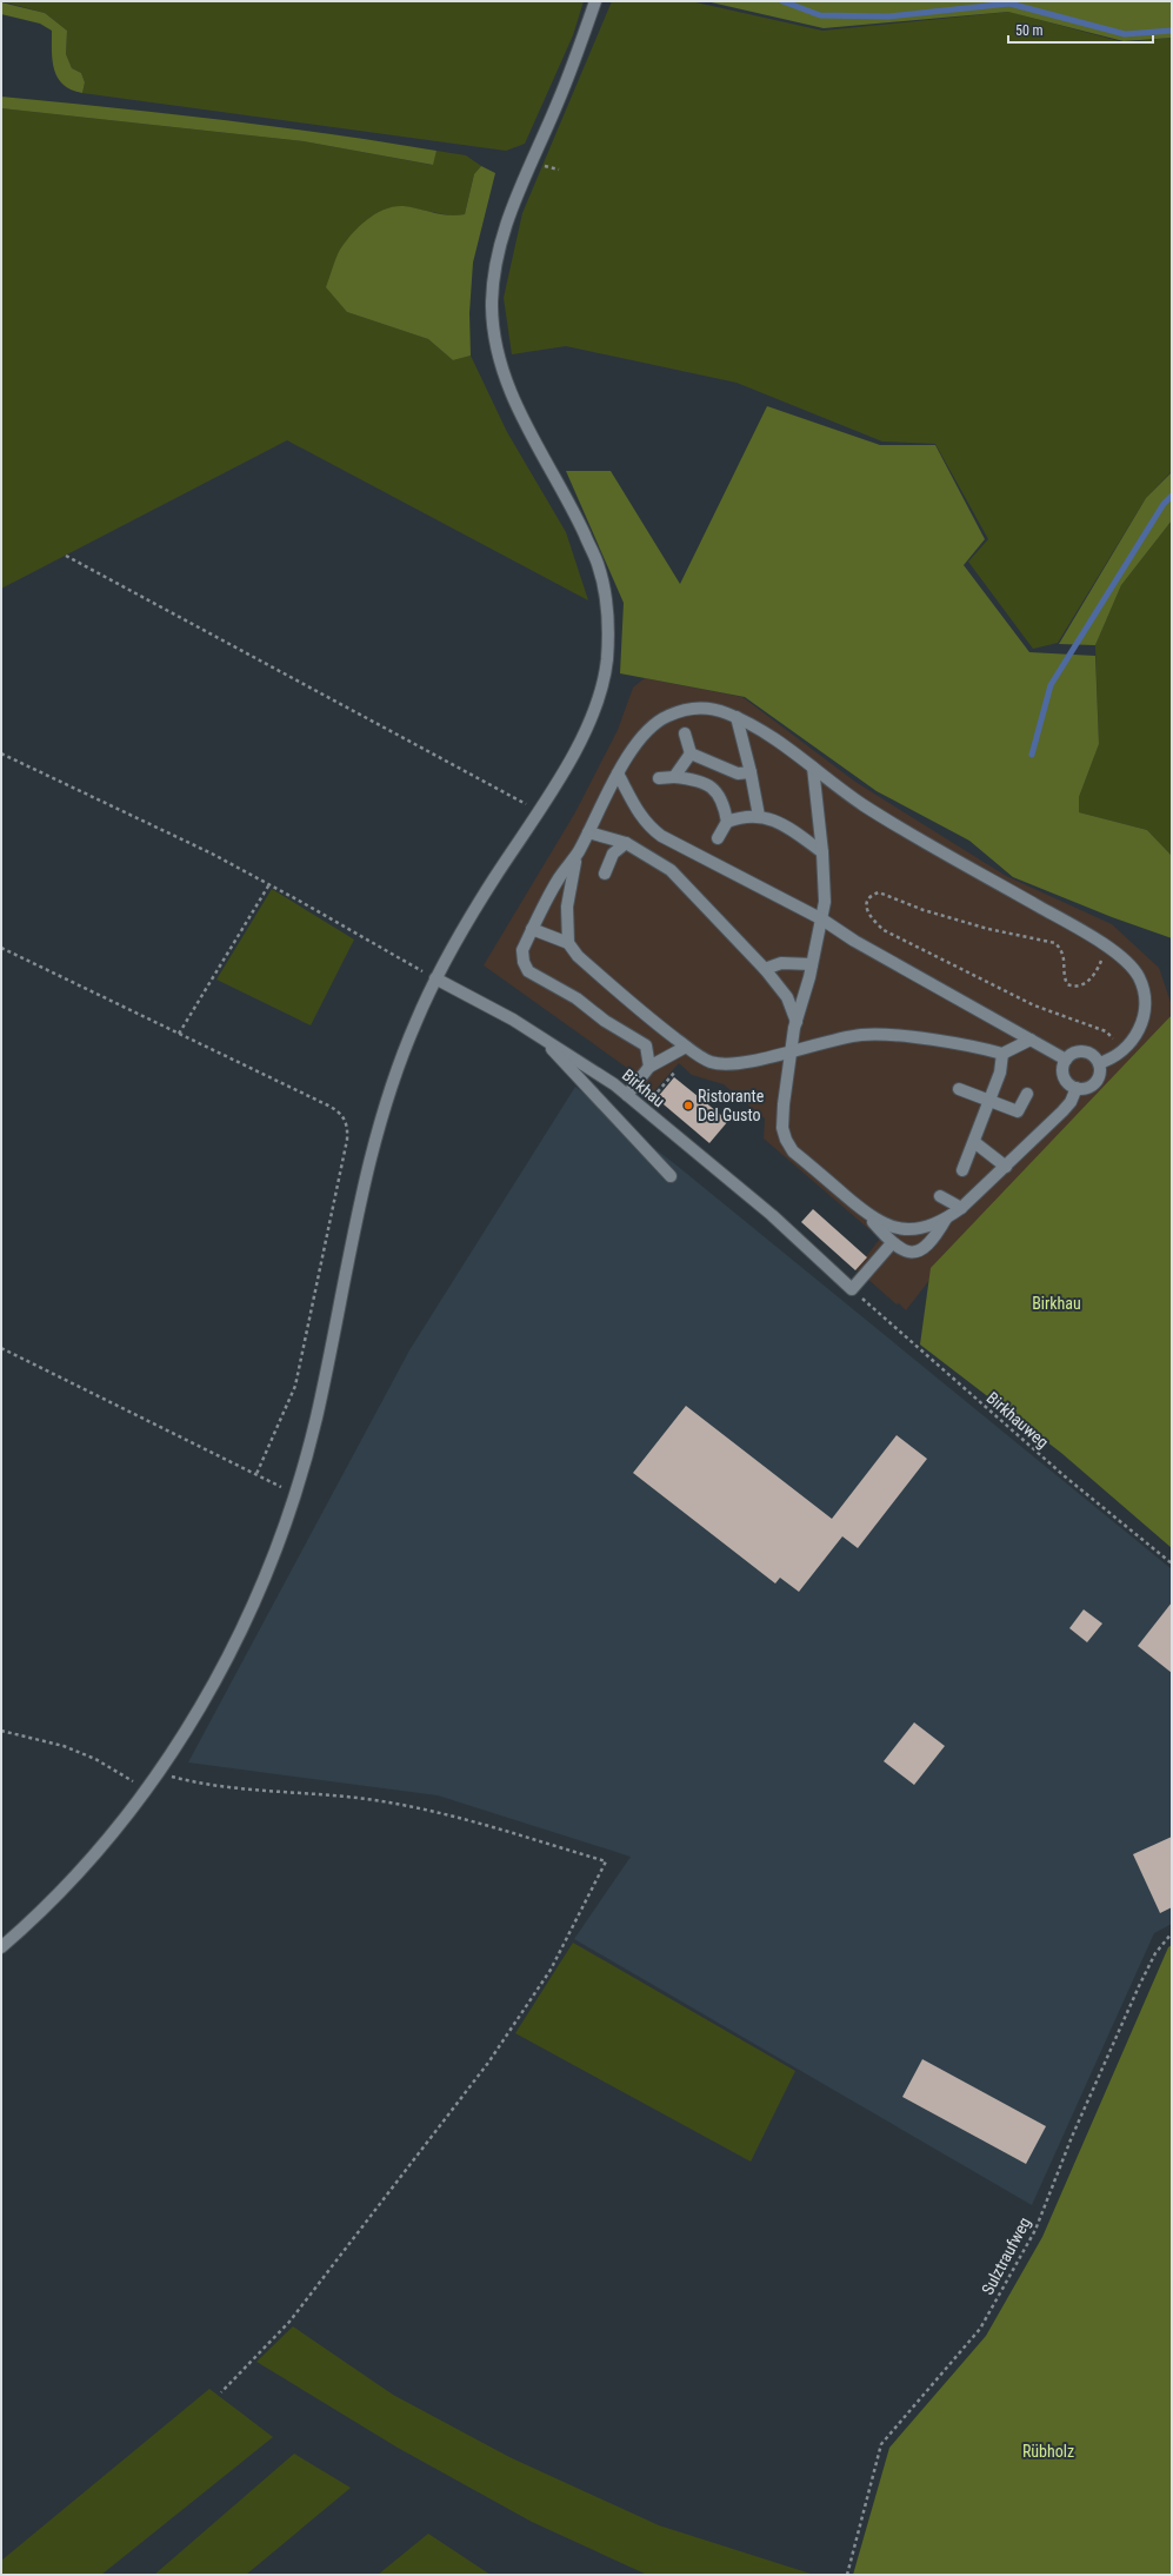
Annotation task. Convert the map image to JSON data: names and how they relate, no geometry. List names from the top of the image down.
{
  "streets": {
    "street": ["Birkhau"],
    "path": ["Birkhauweg", "Sulztraufweg"]
  },
  "crossings": [
    ["Birkhau", "Birkhauweg"]
  ],
  "parks": ["Birkhau", "Rübholz"],
  "places": ["Ristorante Del Gusto"],
  "scale_bar": "50 m"
}
